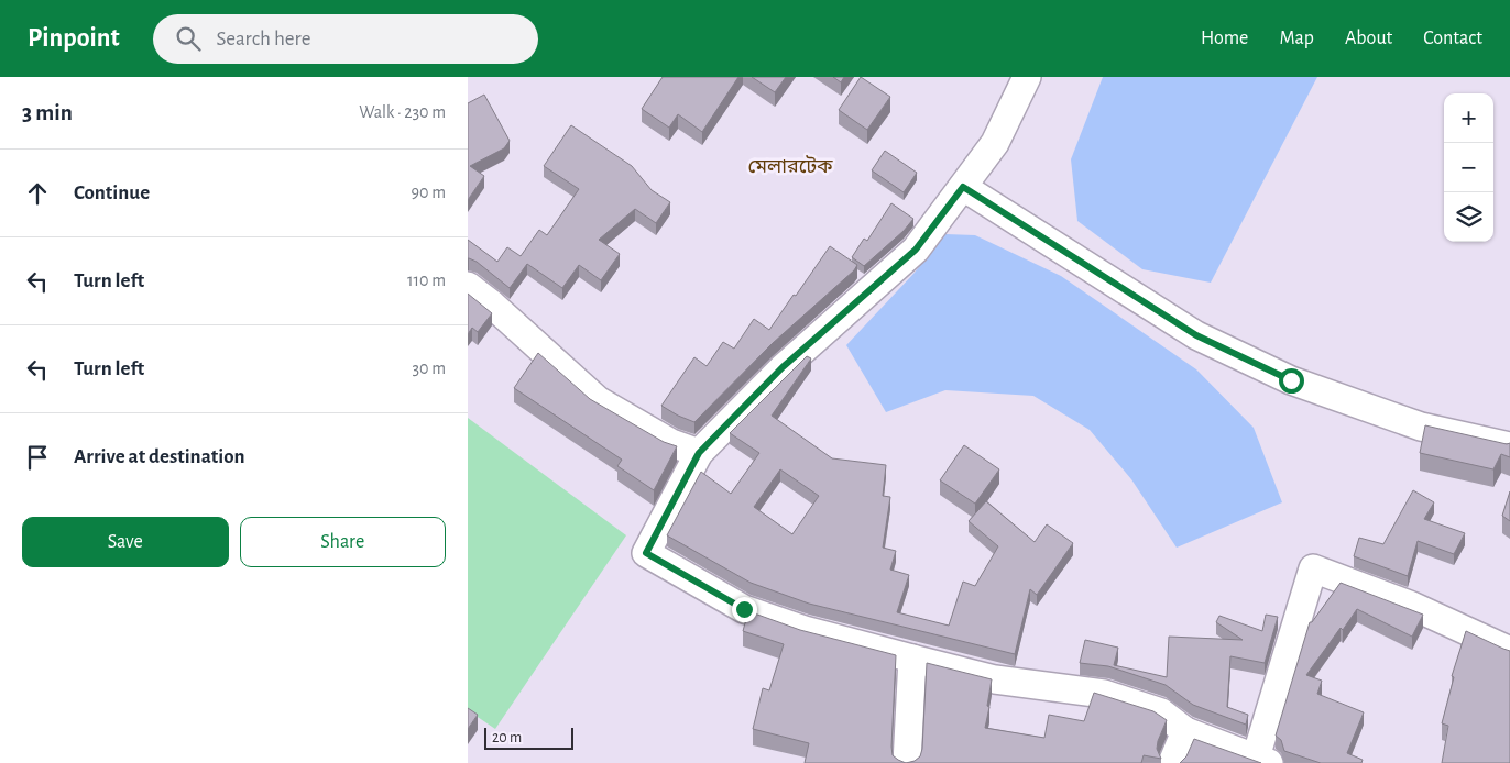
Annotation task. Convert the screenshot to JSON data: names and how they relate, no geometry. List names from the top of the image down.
{
  "districts": ["মেলারটেক"],
  "scale_bar": "20 m",
  "page": {
    "header": "Pinpoint",
    "search": "Search here",
    "nav": [
      "Home",
      "Map",
      "About",
      "Contact"
    ],
    "heading": ["3 min", "Walk · 230 m"],
    "map_buttons": ["+", "−"],
    "list": [
      ["Continue", "90 m"],
      ["Turn left", "110 m"],
      ["Turn left", "30 m"],
      "Arrive at destination"
    ],
    "buttons": ["Save", "Share"],
    "scale": "20 m"
  }
}
